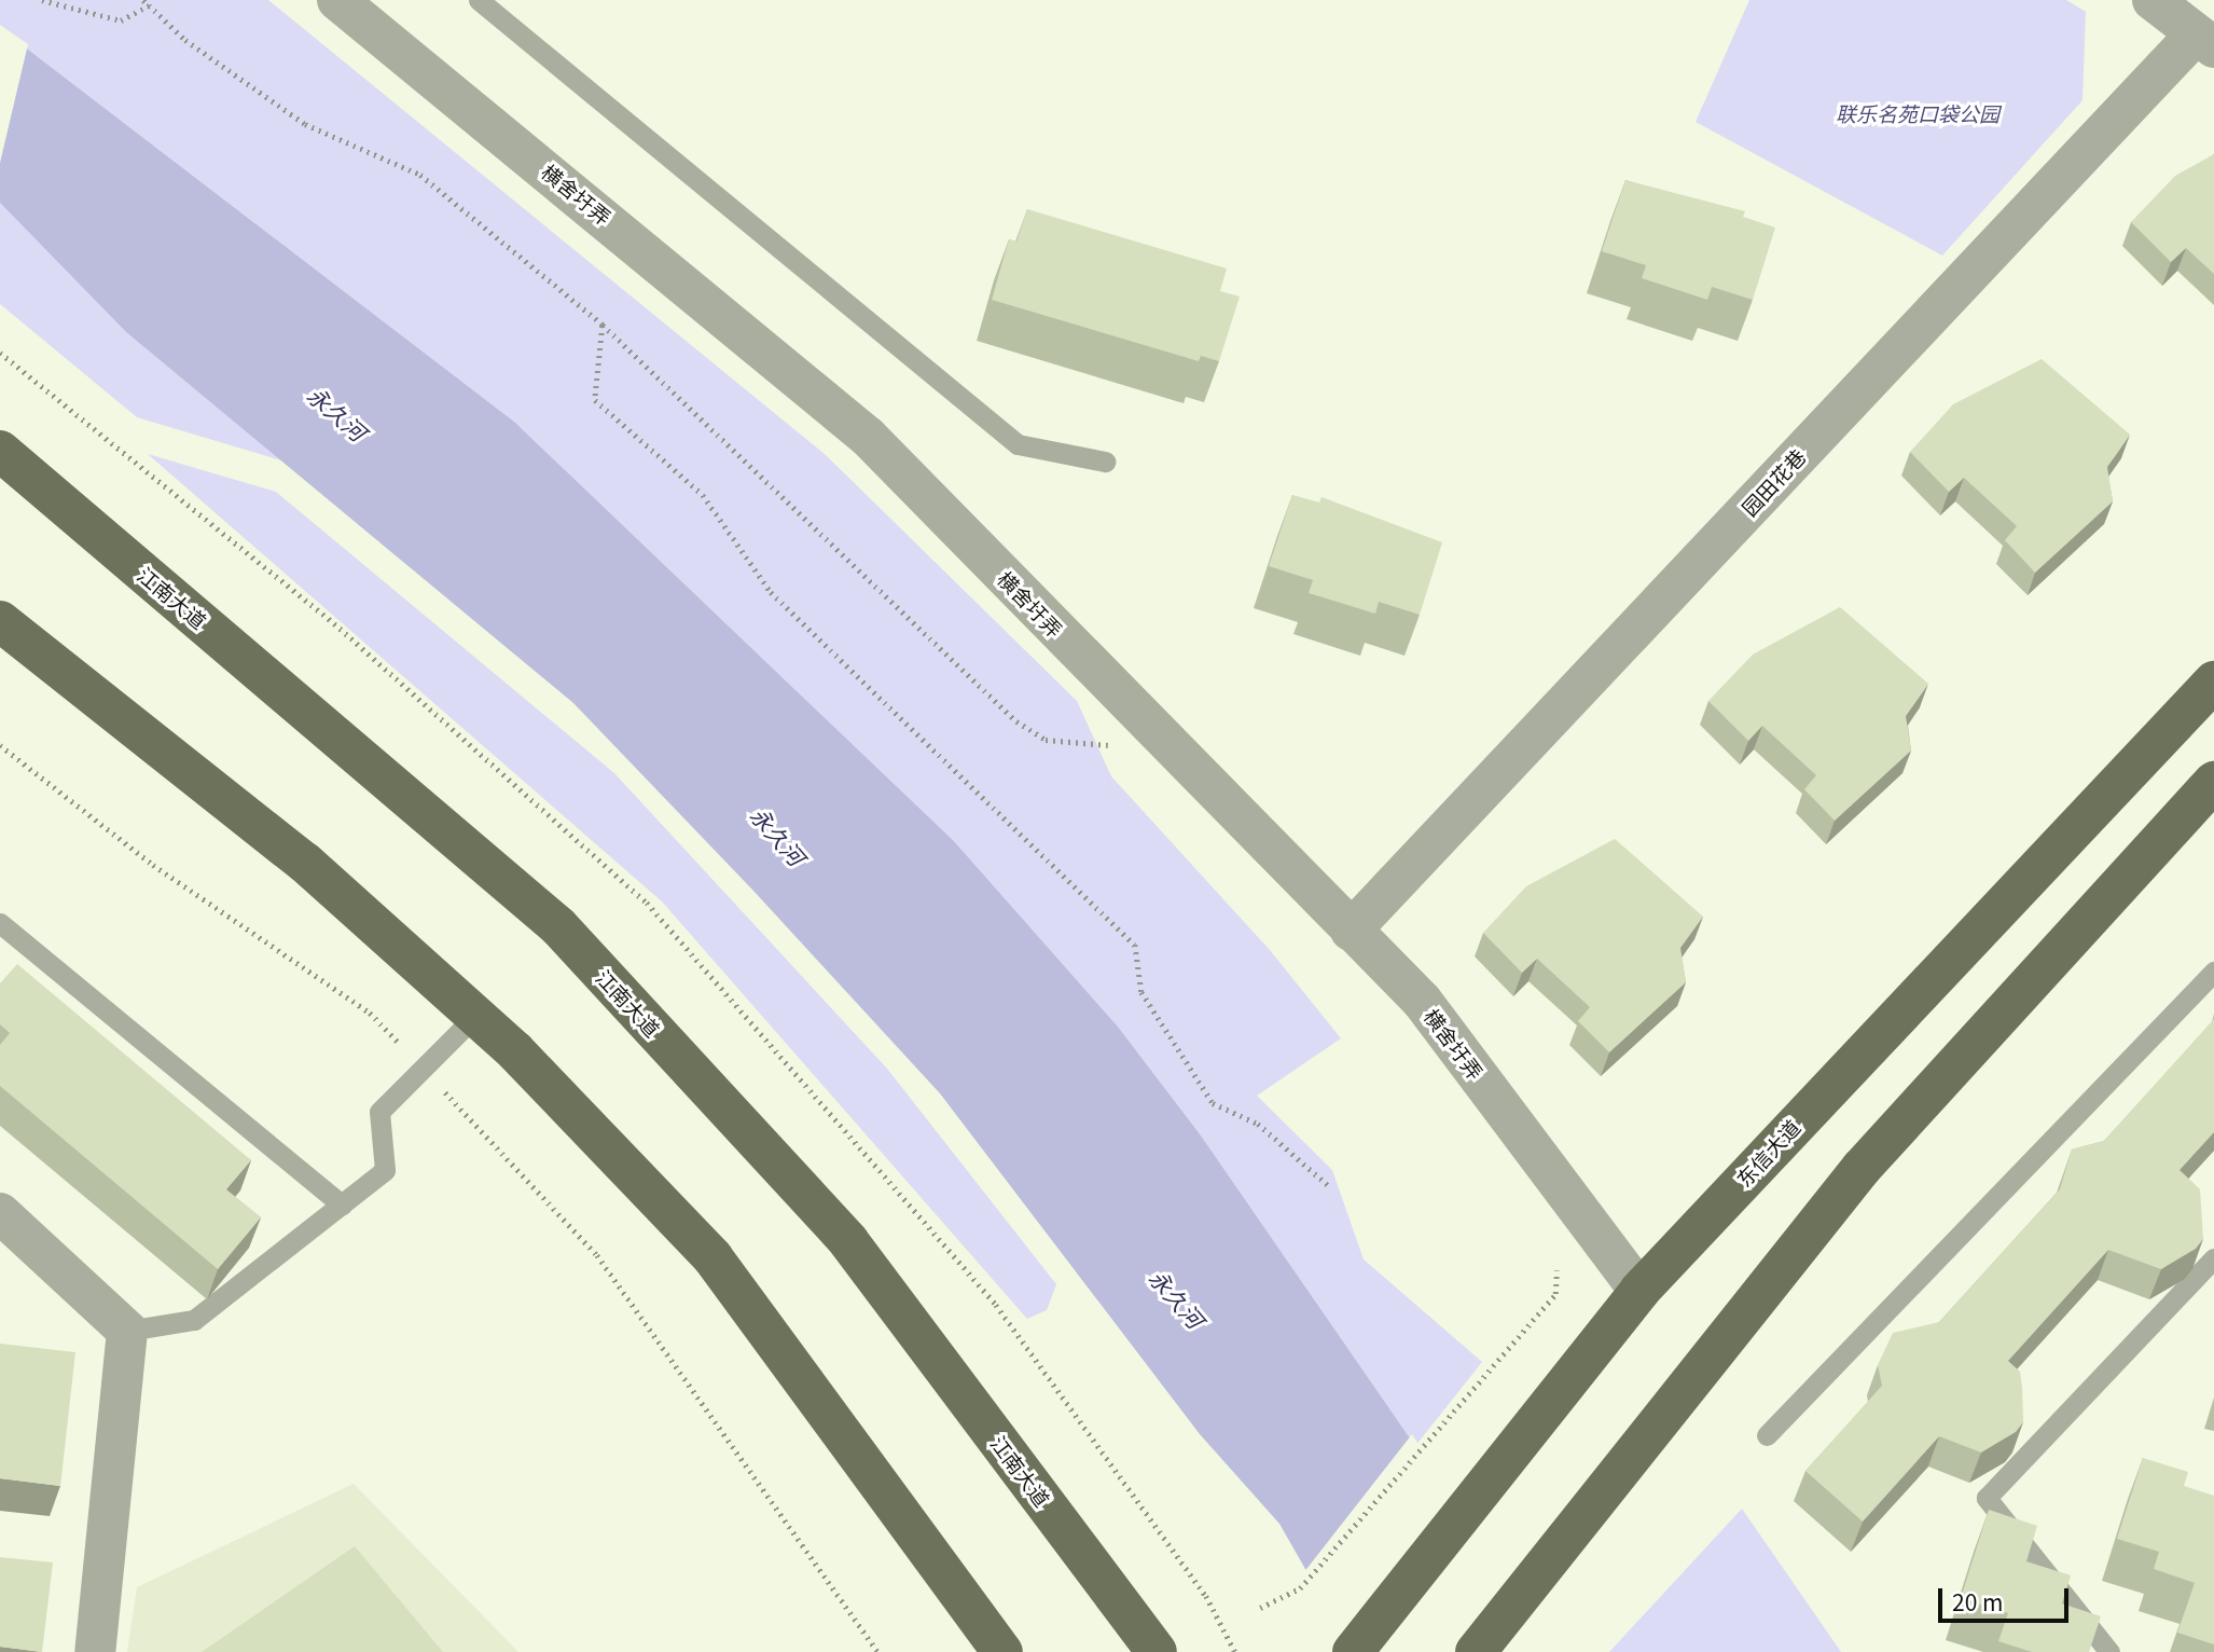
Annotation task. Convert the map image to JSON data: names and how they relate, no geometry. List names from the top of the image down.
{
  "streets": {
    "main road": ["江南大道", "东信大道"],
    "street": ["横舍圩弄", "园田花巷"]
  },
  "crossings": [
    ["横舍圩弄", "园田花巷"],
    ["横舍圩弄", "东信大道"]
  ],
  "water": ["永久河"],
  "parks": ["联乐名苑口袋公园"],
  "scale_bar": "20 m"
}
